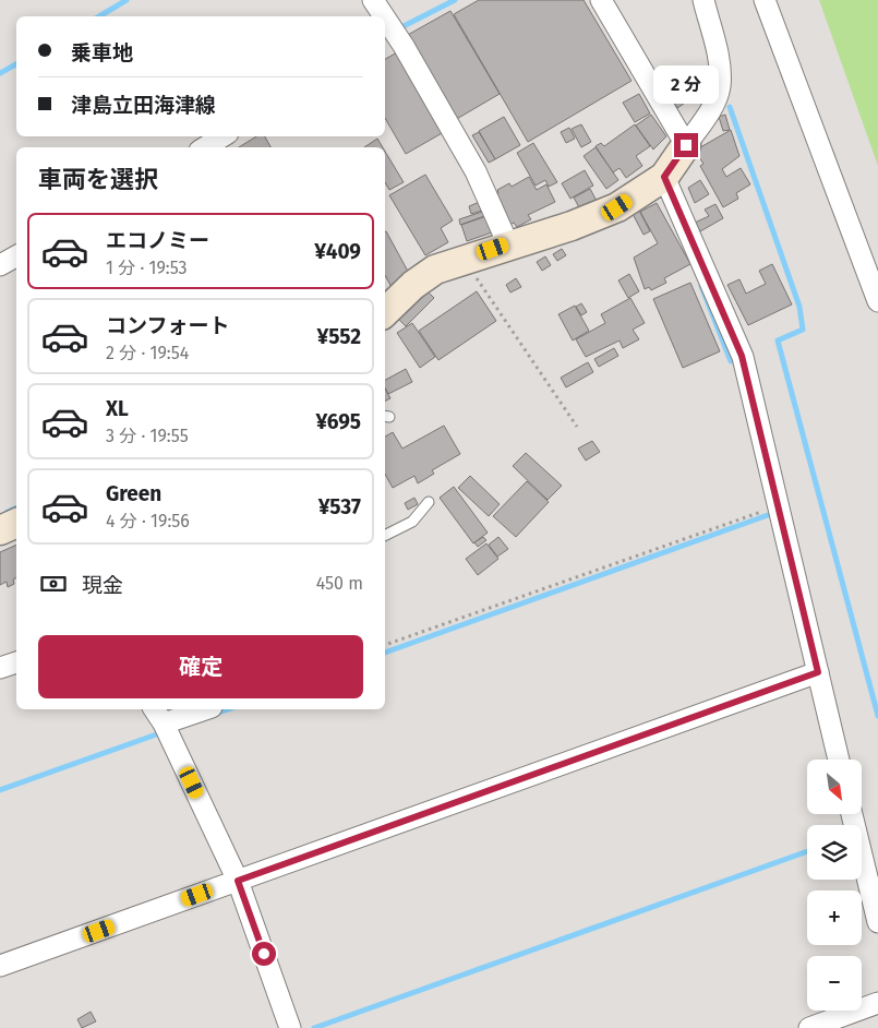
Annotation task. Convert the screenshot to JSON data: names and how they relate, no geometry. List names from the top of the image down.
{
  "north": "bottom right",
  "page": {
    "banner": ["乗車地", "津島立田海津線"],
    "bubble": "2 分",
    "heading": "車両を選択",
    "list": [
      {
        "name": "エコノミー",
        "note": "1 分 · 19:53",
        "value": "¥409"
      },
      {
        "name": "コンフォート",
        "note": "2 分 · 19:54",
        "value": "¥552"
      },
      {
        "name": "XL",
        "note": "3 分 · 19:55",
        "value": "¥695"
      },
      {
        "name": "Green",
        "note": "4 分 · 19:56",
        "value": "¥537"
      }
    ],
    "pay": ["現金", "450 m"],
    "buttons": "確定",
    "map_buttons": ["+", "−"]
  }
}
